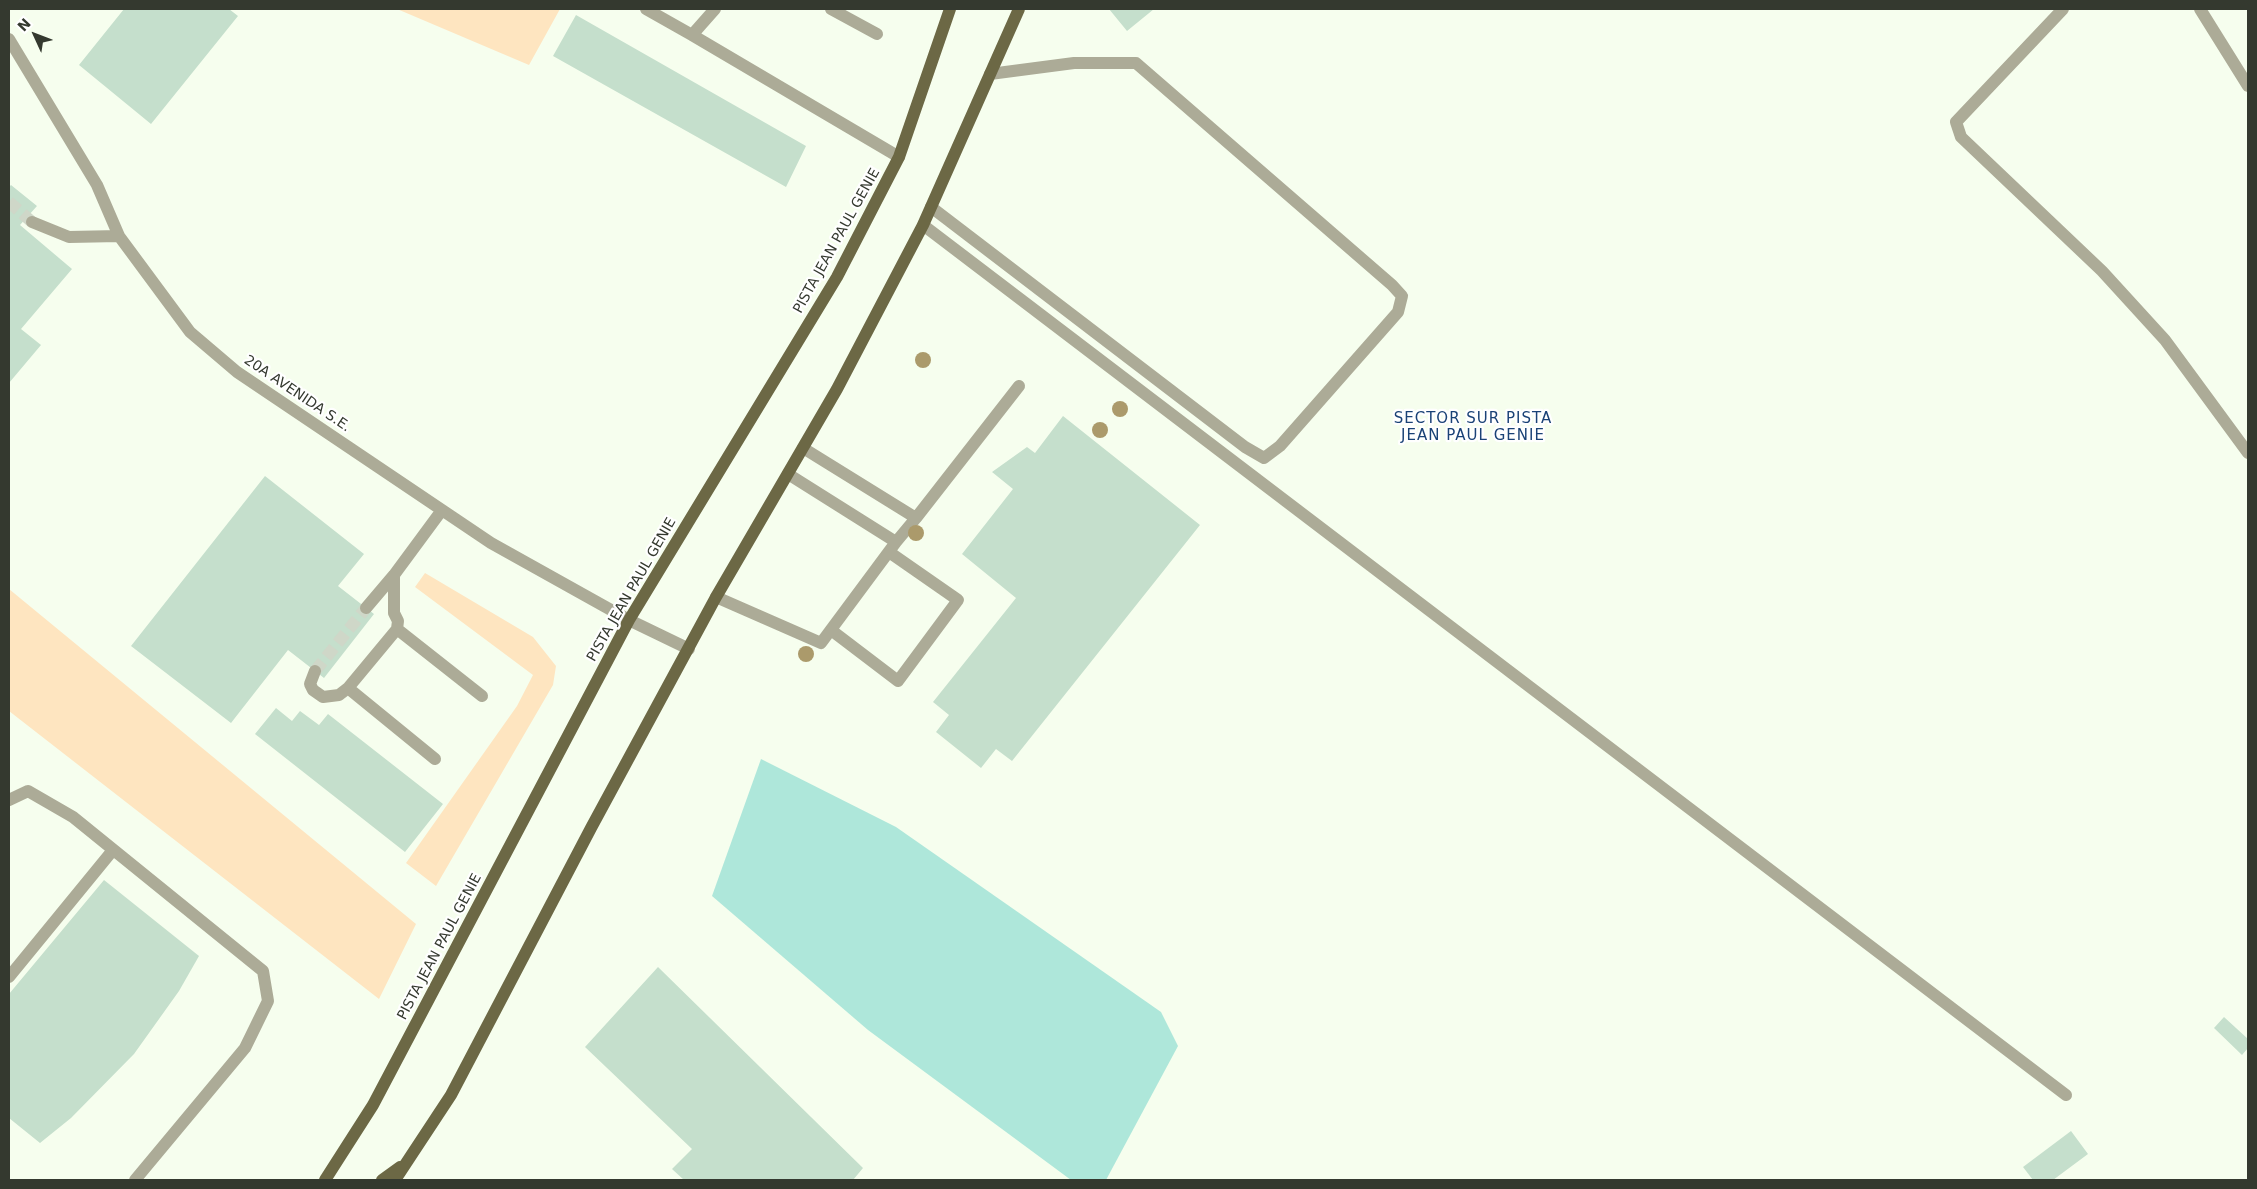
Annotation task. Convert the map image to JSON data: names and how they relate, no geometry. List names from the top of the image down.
{
  "streets": {
    "main road": ["PISTA JEAN PAUL GENIE"],
    "street": ["20A AVENIDA S.E."]
  },
  "crossings": [
    ["PISTA JEAN PAUL GENIE", "20A AVENIDA S.E."]
  ],
  "districts": ["SECTOR SUR PISTA JEAN PAUL GENIE"],
  "north": "top left"
}
